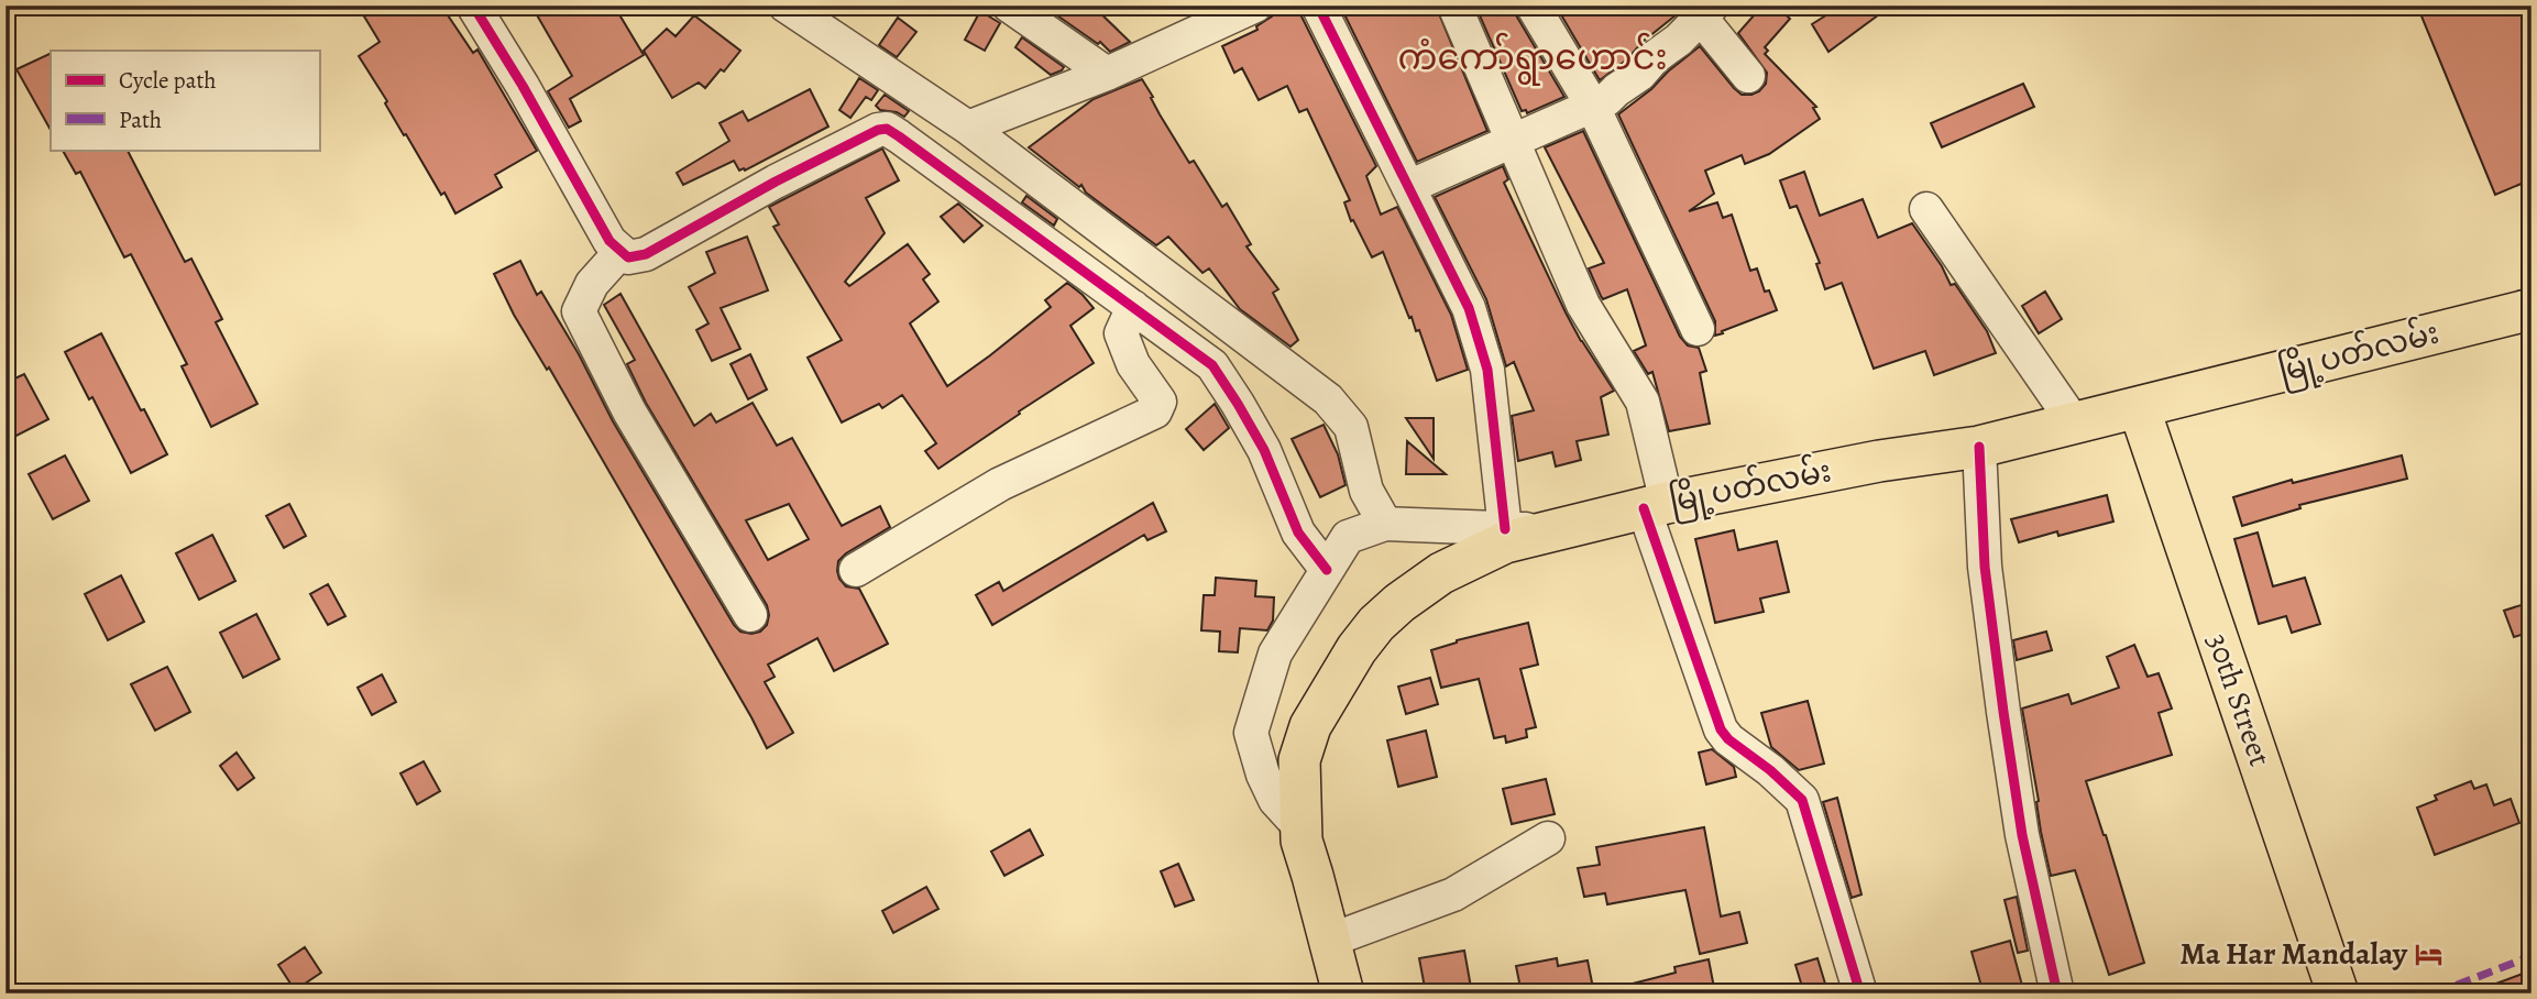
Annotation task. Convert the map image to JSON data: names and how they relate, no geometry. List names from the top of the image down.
{
  "streets": {
    "main road": ["မြို့ပတ်လမ်း", "30th Street"]
  },
  "crossings": [
    ["မြို့ပတ်လမ်း", "30th Street"]
  ],
  "districts": ["ကံကော်ရွာဟောင်း"],
  "places": {
    "hotel": ["Ma Har Mandalay"]
  },
  "legend": ["Cycle path", "Path"]
}
